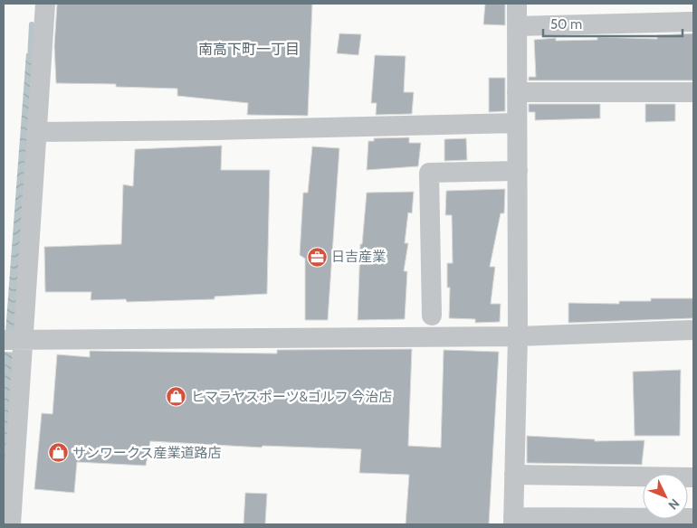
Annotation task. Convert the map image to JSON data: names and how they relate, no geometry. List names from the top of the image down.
{
  "districts": ["南高下町一丁目"],
  "places": {
    "office": ["日吉産業"],
    "shop": ["ヒマラヤスポーツ&ゴルフ 今治店", "サンワークス産業道路店"]
  },
  "scale_bar": "50 m",
  "north": "bottom right"
}
